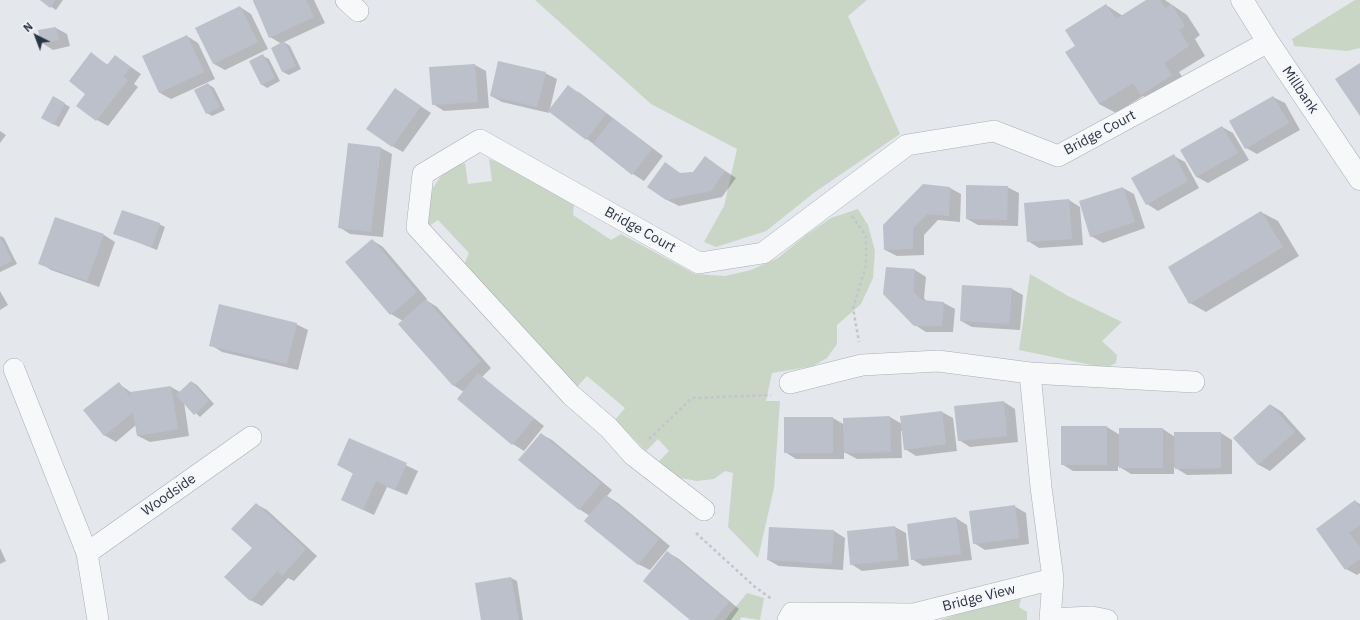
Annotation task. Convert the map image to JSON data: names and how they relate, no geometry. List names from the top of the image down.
{
  "streets": {
    "street": [
      "Millbank",
      "Bridge Court",
      "Woodside",
      "Bridge View"
    ]
  },
  "crossings": [
    ["Millbank", "Bridge Court"]
  ],
  "north": "top left"
}
